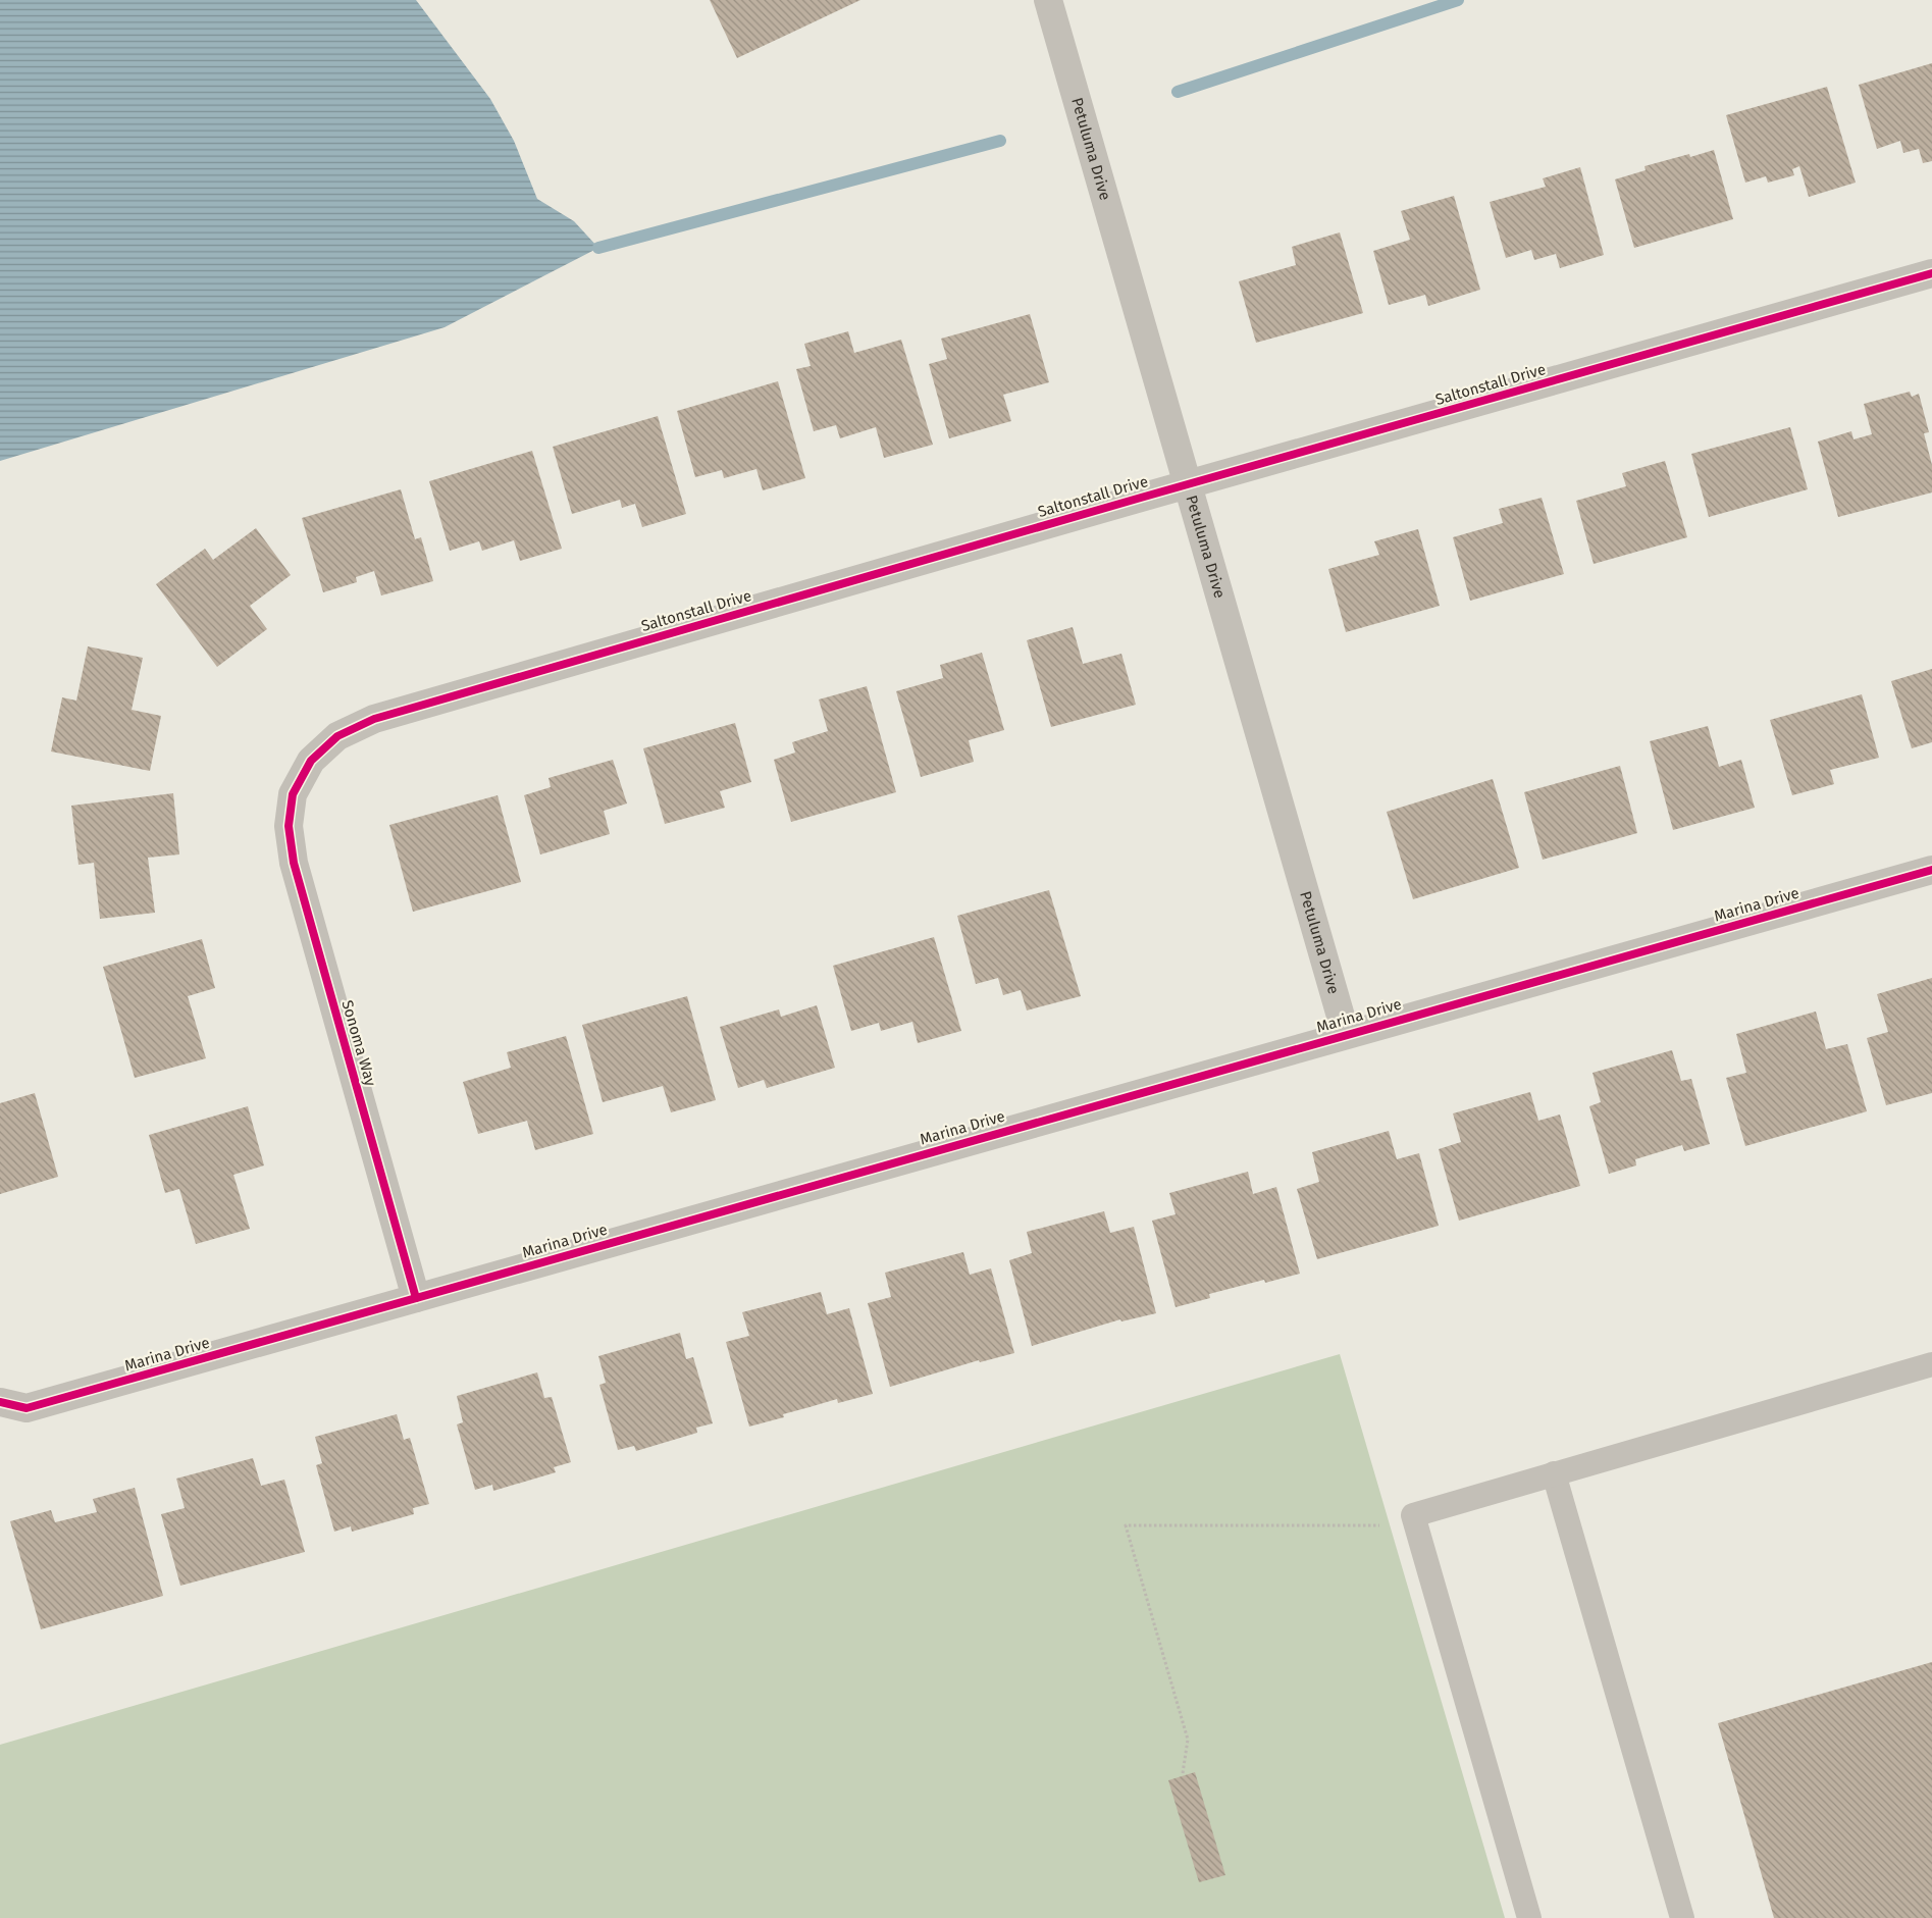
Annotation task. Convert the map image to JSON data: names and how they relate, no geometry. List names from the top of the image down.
{
  "streets": {
    "street": [
      "Petuluma Drive",
      "Saltonstall Drive",
      "Marina Drive",
      "Sonoma Way"
    ]
  },
  "crossings": [
    ["Petuluma Drive", "Saltonstall Drive"],
    ["Petuluma Drive", "Marina Drive"],
    ["Saltonstall Drive", "Sonoma Way"],
    ["Marina Drive", "Sonoma Way"]
  ]
}
